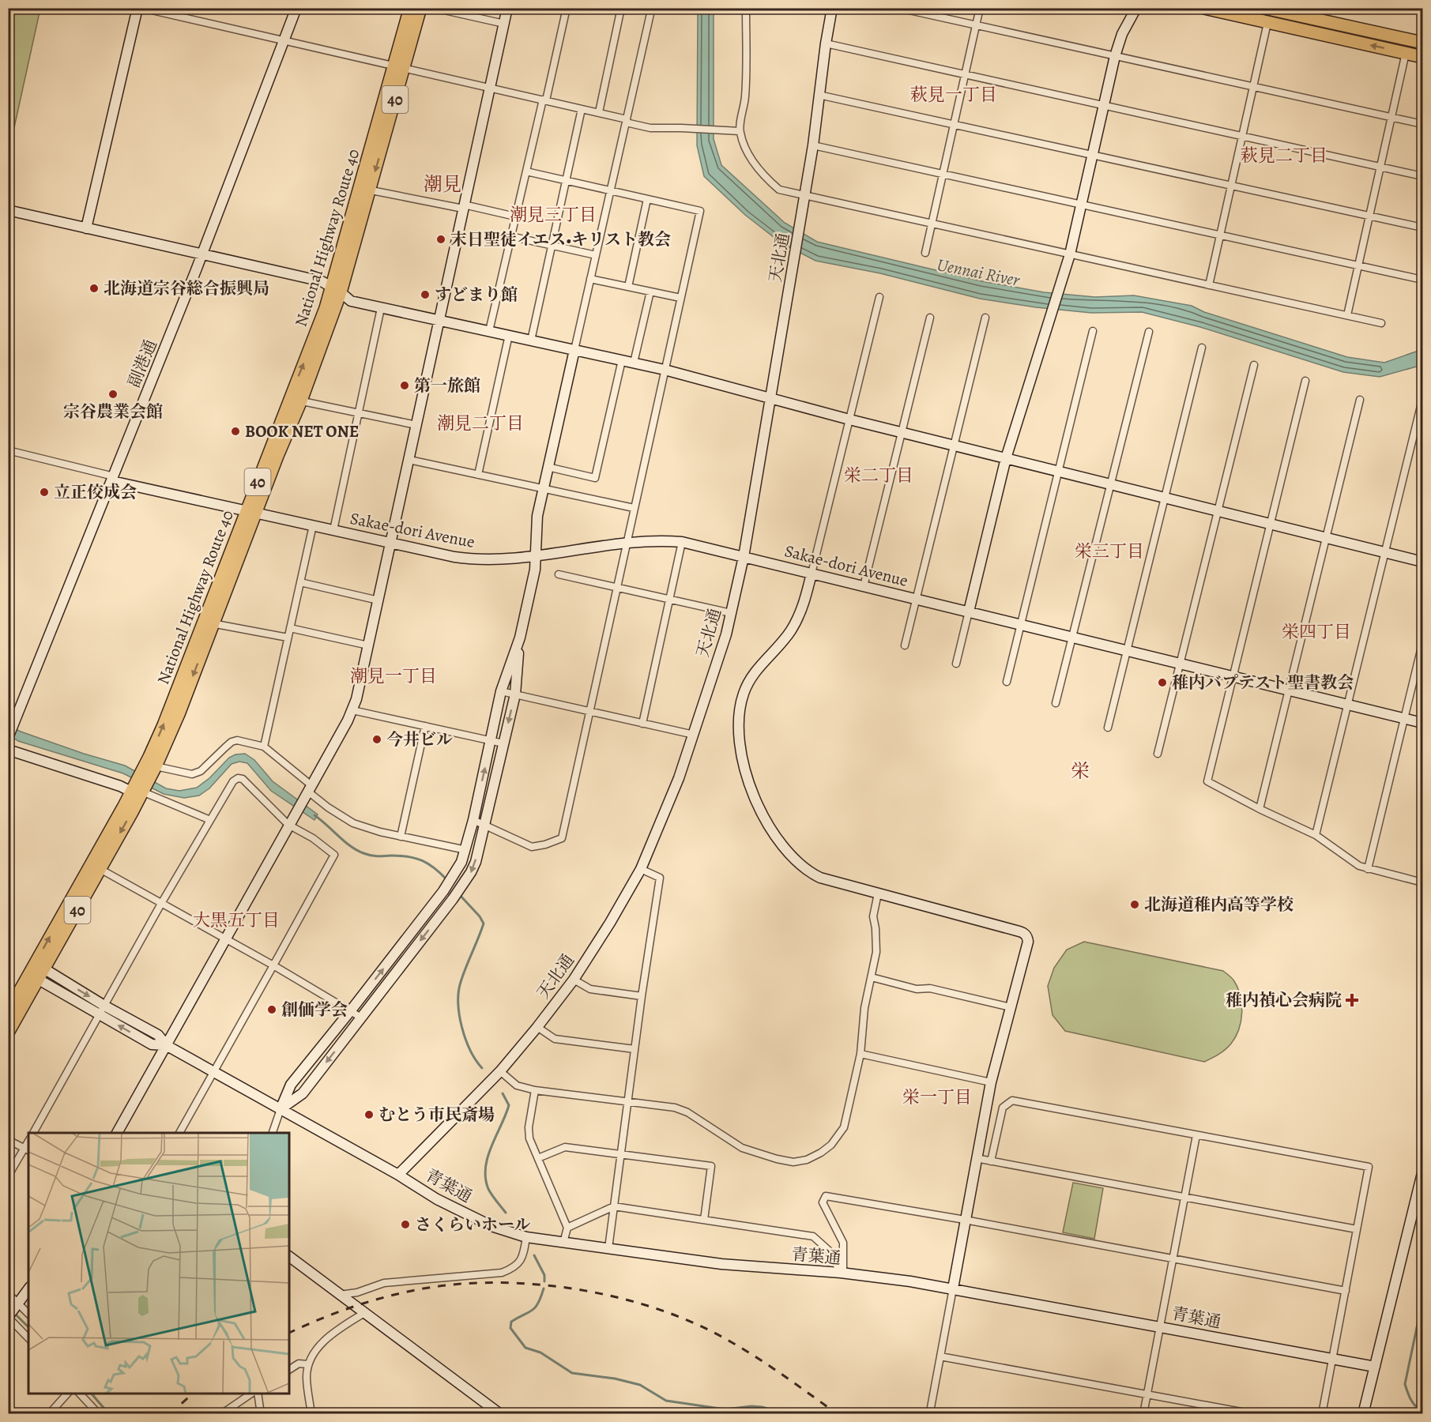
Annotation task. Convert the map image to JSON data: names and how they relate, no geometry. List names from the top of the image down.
{
  "streets": {
    "highway": ["40", "National Highway Route 40"],
    "street": [
      "天北通",
      "副港通",
      "Sakae-dori Avenue",
      "青葉通"
    ]
  },
  "crossings": [
    ["National Highway Route 40", "Sakae-dori Avenue"],
    ["天北通", "Sakae-dori Avenue"],
    ["天北通", "青葉通"],
    ["副港通", "Sakae-dori Avenue"]
  ],
  "districts": [
    "萩見一丁目",
    "萩見二丁目",
    "潮見",
    "潮見三丁目",
    "潮見二丁目",
    "栄二丁目",
    "栄三丁目",
    "栄四丁目",
    "潮見一丁目",
    "栄",
    "大黒五丁目",
    "栄一丁目"
  ],
  "water": ["Uennai River"],
  "places": {
    "other": [
      "末日聖徒イエス•キリスト教会",
      "北海道宗谷総合振興局",
      "すどまり館",
      "第一旅館",
      "宗谷農業会館",
      "BOOK NET ONE",
      "立正佼成会",
      "稚内バプテスト聖書教会",
      "今井ビル",
      "北海道稚内高等学校",
      "創価学会",
      "むとう市民斎場",
      "さくらいホール"
    ],
    "health": ["稚内禎心会病院"]
  }
}
